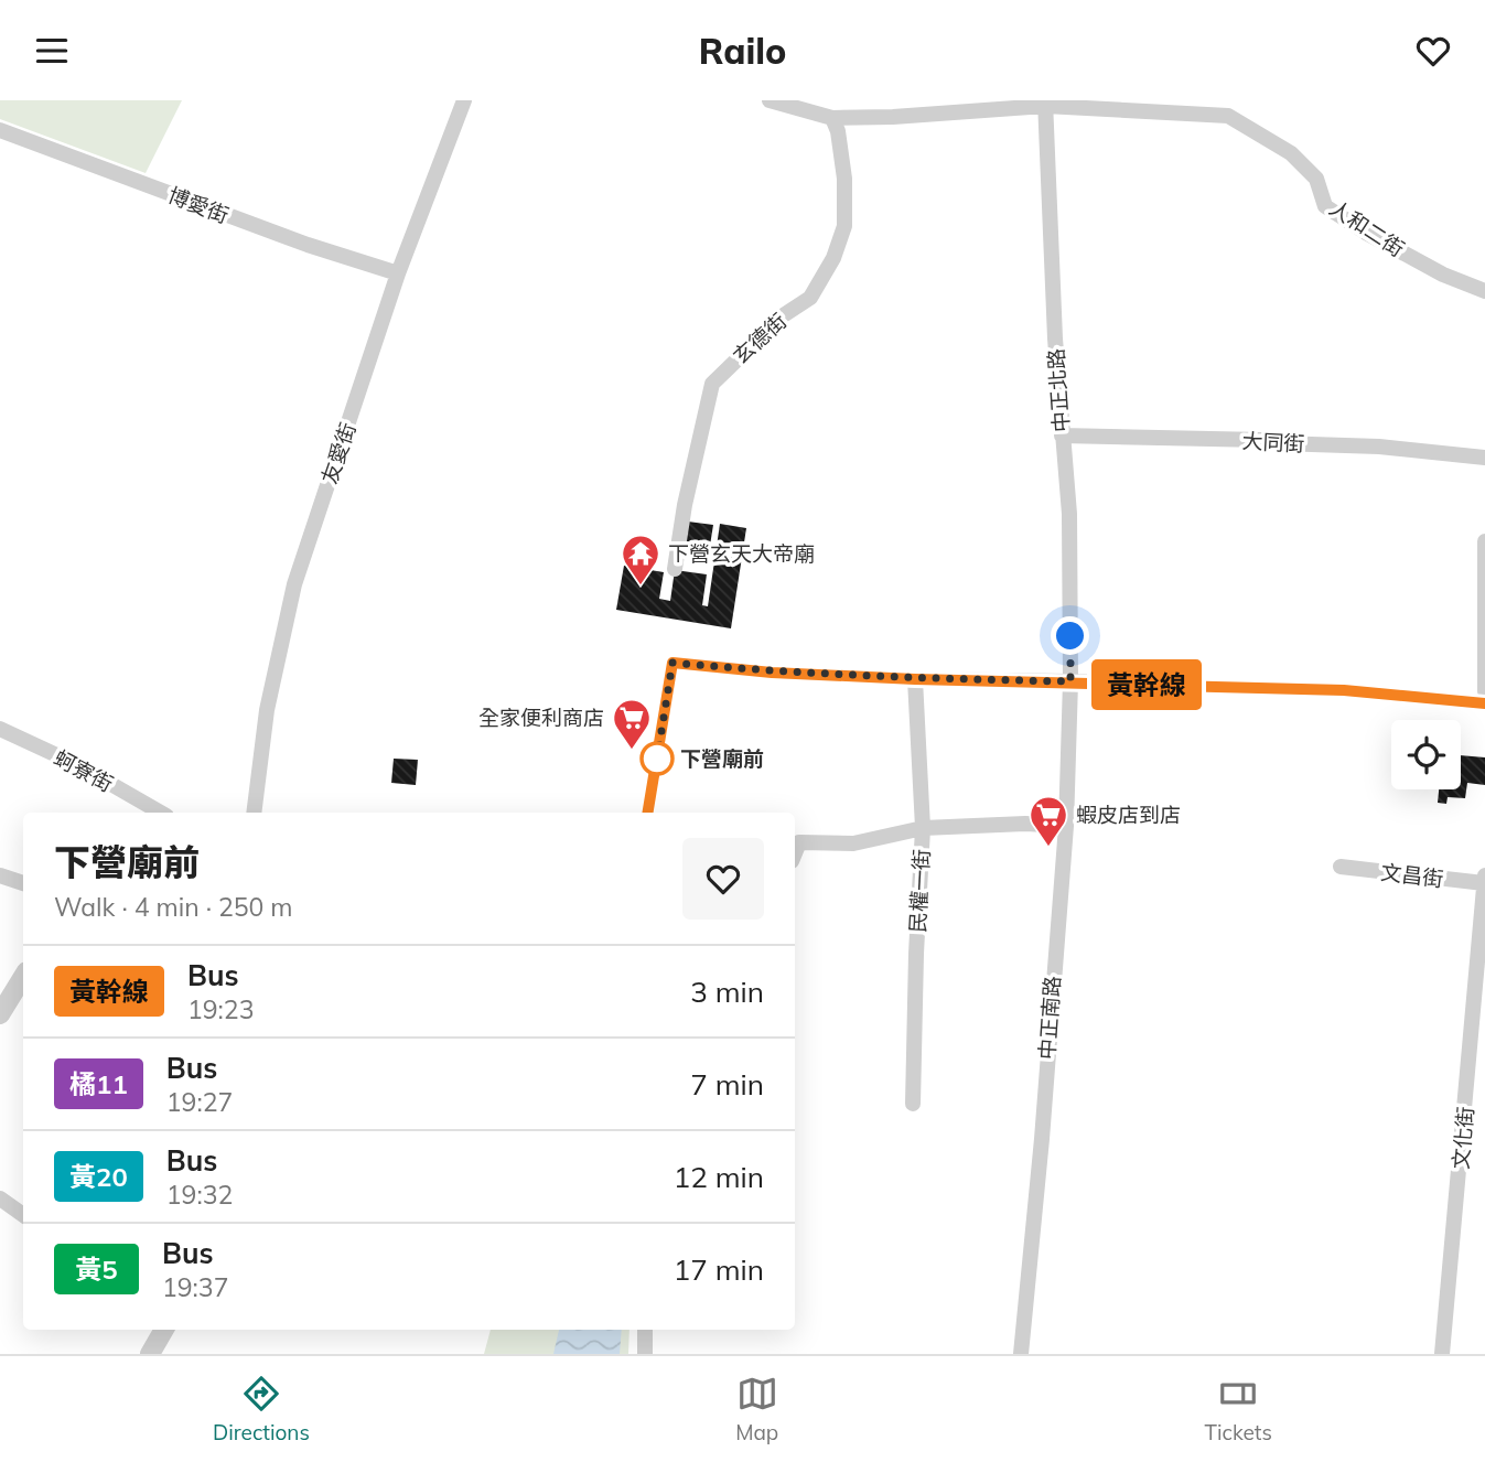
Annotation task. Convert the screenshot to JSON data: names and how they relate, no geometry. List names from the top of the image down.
{
  "streets": {
    "street": [
      "博愛街",
      "人和二街",
      "玄德街",
      "中正北路",
      "大同街",
      "友愛街",
      "蚵寮街",
      "文昌街",
      "民權一街",
      "中正南路",
      "文化街"
    ]
  },
  "crossings": [
    ["博愛街", "友愛街"],
    ["人和二街", "玄德街"],
    ["人和二街", "中正北路"],
    ["中正北路", "大同街"],
    ["中正北路", "中正南路"],
    ["文昌街", "文化街"]
  ],
  "places": {
    "temple": ["下營玄天大帝廟"],
    "supermarket": ["全家便利商店", "蝦皮店到店"],
    "other": ["下營廟前"]
  },
  "lines": ["bus line 黃幹線"],
  "page": {
    "header": "Railo",
    "on_map": "黃幹線",
    "heading": ["下營廟前", "Walk · 4 min · 250 m"],
    "list": [
      {
        "mark": "黃幹線",
        "name": "Bus",
        "note": "19:23",
        "value": "3 min"
      },
      {
        "mark": "橘11",
        "name": "Bus",
        "note": "19:27",
        "value": "7 min"
      },
      {
        "mark": "黃20",
        "name": "Bus",
        "note": "19:32",
        "value": "12 min"
      },
      {
        "mark": "黃5",
        "name": "Bus",
        "note": "19:37",
        "value": "17 min"
      }
    ],
    "tabs": ["Directions", "Map", "Tickets"]
  }
}
